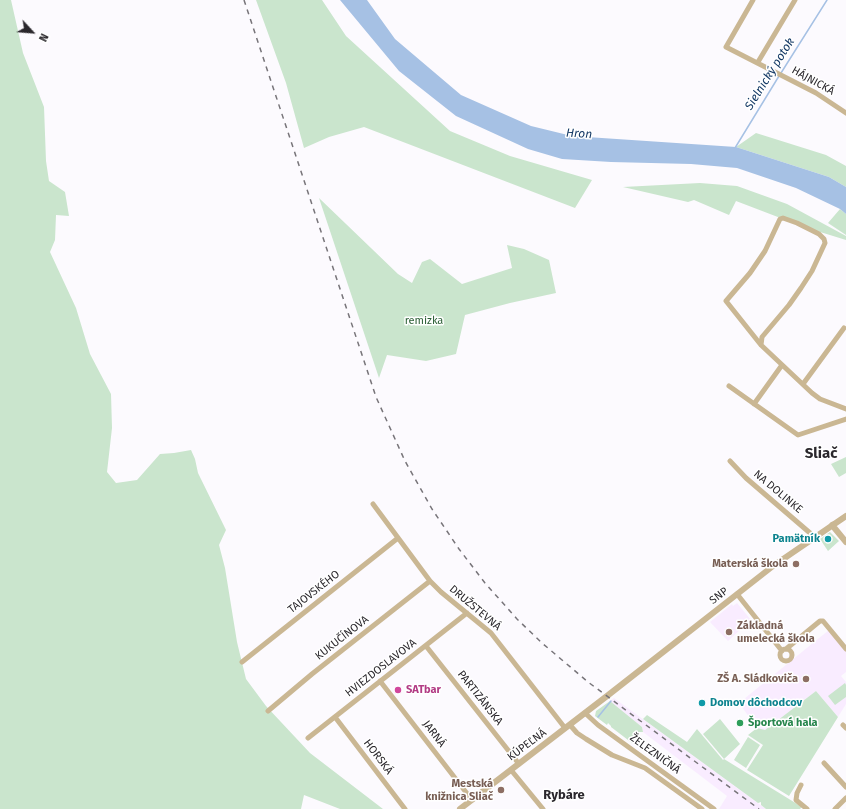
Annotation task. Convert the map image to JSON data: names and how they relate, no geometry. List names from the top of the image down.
{
  "streets": {
    "street": [
      "HÁJNICKÁ",
      "NA DOLINKE",
      "TAJOVSKÉHO",
      "SNP",
      "DRUŽSTEVNÁ",
      "KUKUČÍNOVA",
      "HVIEZDOSLAVOVA",
      "PARTIZÁNSKA",
      "JARNÁ",
      "KÚPEĽNÁ",
      "ŽELEZNIČNÁ",
      "HORSKÁ"
    ]
  },
  "crossings": [
    ["NA DOLINKE", "SNP"],
    ["TAJOVSKÉHO", "DRUŽSTEVNÁ"],
    ["SNP", "KÚPEĽNÁ"],
    ["DRUŽSTEVNÁ", "KUKUČÍNOVA"],
    ["DRUŽSTEVNÁ", "HVIEZDOSLAVOVA"],
    ["DRUŽSTEVNÁ", "KÚPEĽNÁ"],
    ["DRUŽSTEVNÁ", "ŽELEZNIČNÁ"],
    ["HVIEZDOSLAVOVA", "PARTIZÁNSKA"],
    ["HVIEZDOSLAVOVA", "JARNÁ"],
    ["HVIEZDOSLAVOVA", "HORSKÁ"],
    ["PARTIZÁNSKA", "KÚPEĽNÁ"],
    ["JARNÁ", "KÚPEĽNÁ"],
    ["KÚPEĽNÁ", "ŽELEZNIČNÁ"]
  ],
  "districts": ["Sliač", "Rybáre"],
  "water": ["Sielnický potok", "Hron"],
  "parks": ["remizka"],
  "places": [
    "Pamätník",
    "Materská škola",
    "Základná umelecká škola",
    "ZŠ A. Sládkoviča",
    "SATbar",
    "Domov dôchodcov",
    "Športová hala",
    "Mestská knižnica Sliač"
  ],
  "north": "bottom right"
}
